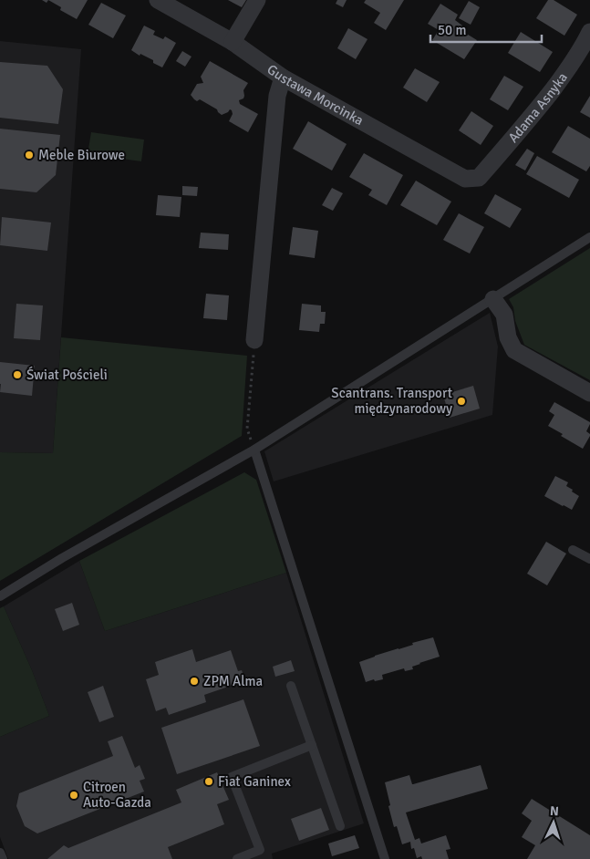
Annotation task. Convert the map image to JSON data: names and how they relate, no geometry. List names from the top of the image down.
{
  "streets": {
    "street": ["Gustawa Morcinka", "Adama Asnyka"]
  },
  "crossings": [
    ["Gustawa Morcinka", "Adama Asnyka"]
  ],
  "places": [
    "Meble Biurowe",
    "Świat Pościeli",
    "Scantrans. Transport międzynarodowy",
    "ZPM Alma",
    "Fiat Ganinex",
    "Citroen Auto-Gazda"
  ],
  "scale_bar": "50 m",
  "north": "top"
}
